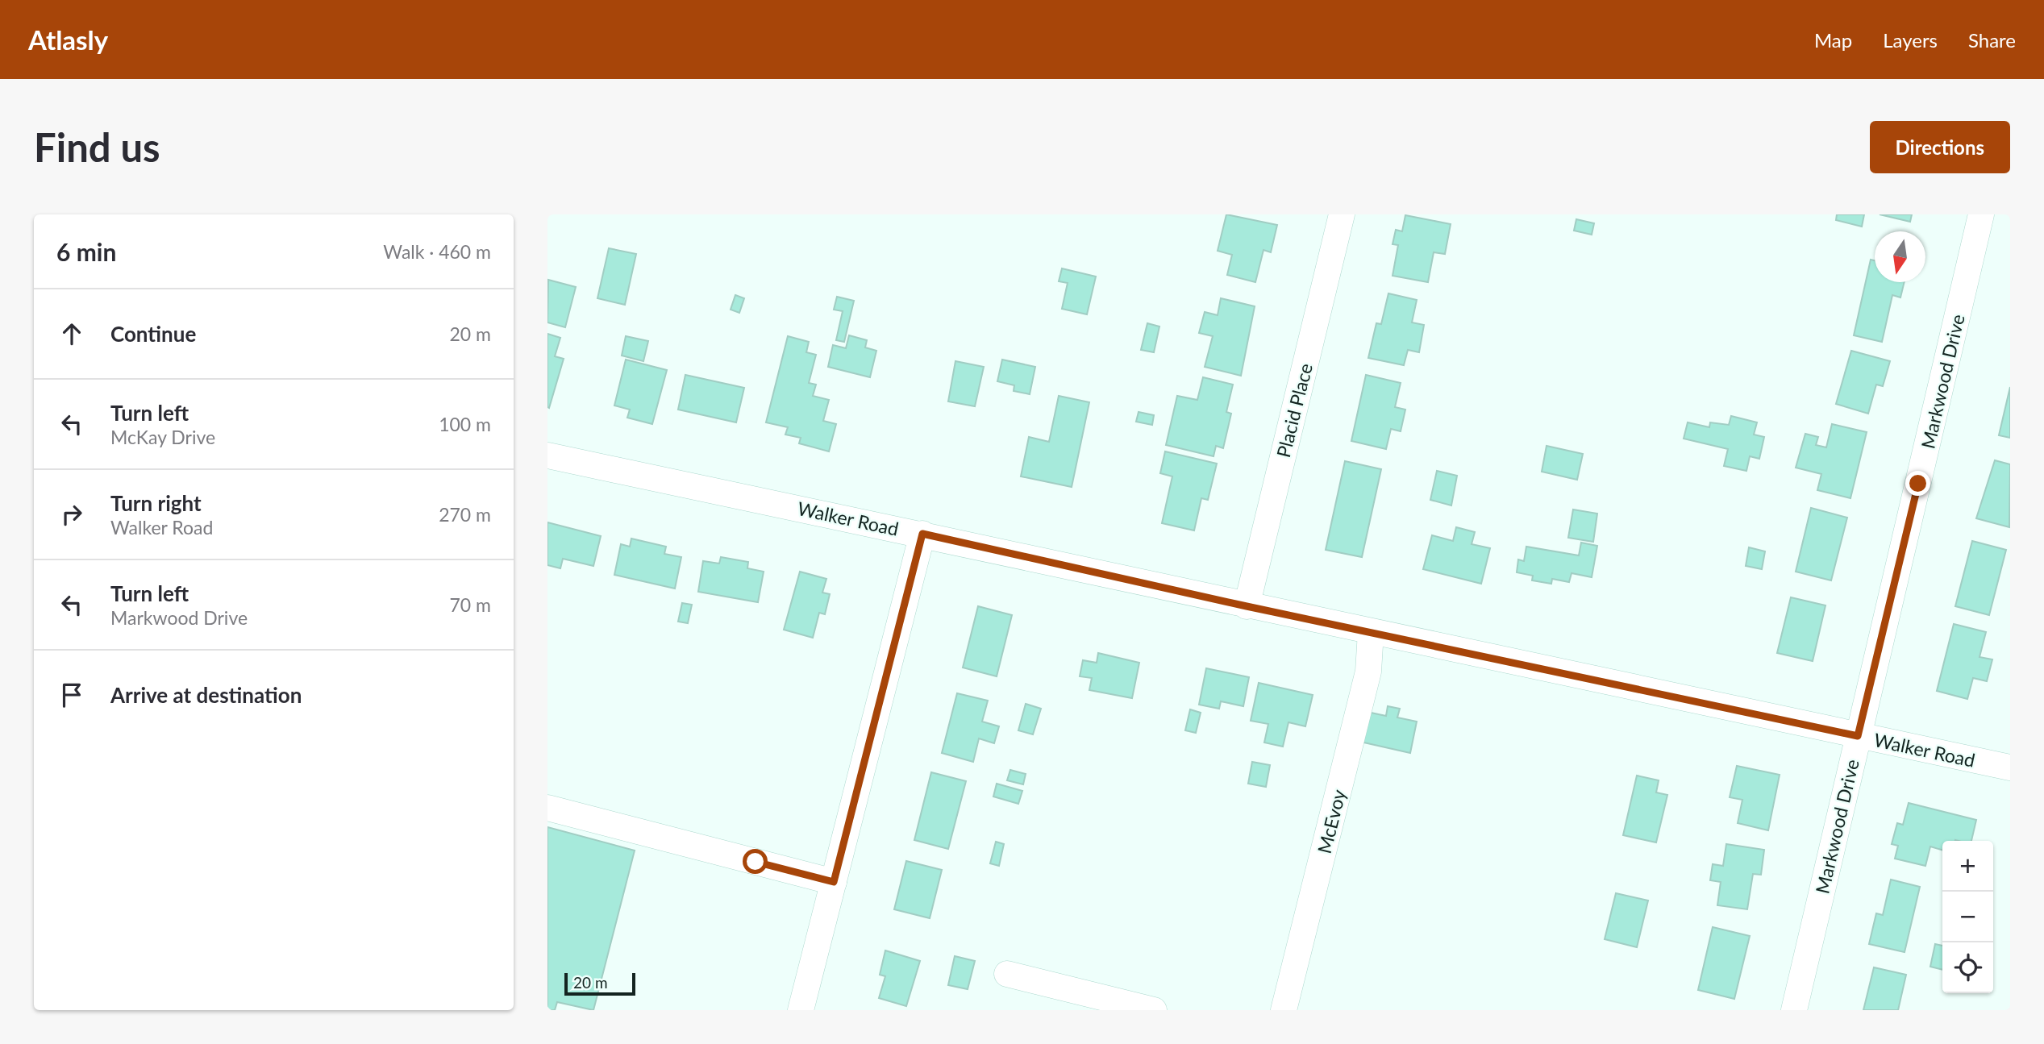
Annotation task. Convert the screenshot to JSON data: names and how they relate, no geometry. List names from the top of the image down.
{
  "streets": {
    "street": [
      "Markwood Drive",
      "Placid Place",
      "Walker Road",
      "McEvoy"
    ]
  },
  "crossings": [
    ["Markwood Drive", "Walker Road"],
    ["Placid Place", "Walker Road"],
    ["Walker Road", "McEvoy"]
  ],
  "scale_bar": "20 m",
  "north": "bottom",
  "page": {
    "header": "Atlasly",
    "nav": ["Map", "Layers", "Share"],
    "buttons": "Directions",
    "title": "Find us",
    "heading": ["6 min", "Walk · 460 m"],
    "list": [
      ["Continue", "20 m"],
      ["Turn left", "McKay Drive", "100 m"],
      ["Turn right", "Walker Road", "270 m"],
      ["Turn left", "Markwood Drive", "70 m"],
      "Arrive at destination"
    ],
    "map_buttons": ["+", "−"],
    "scale": "20 m"
  }
}
